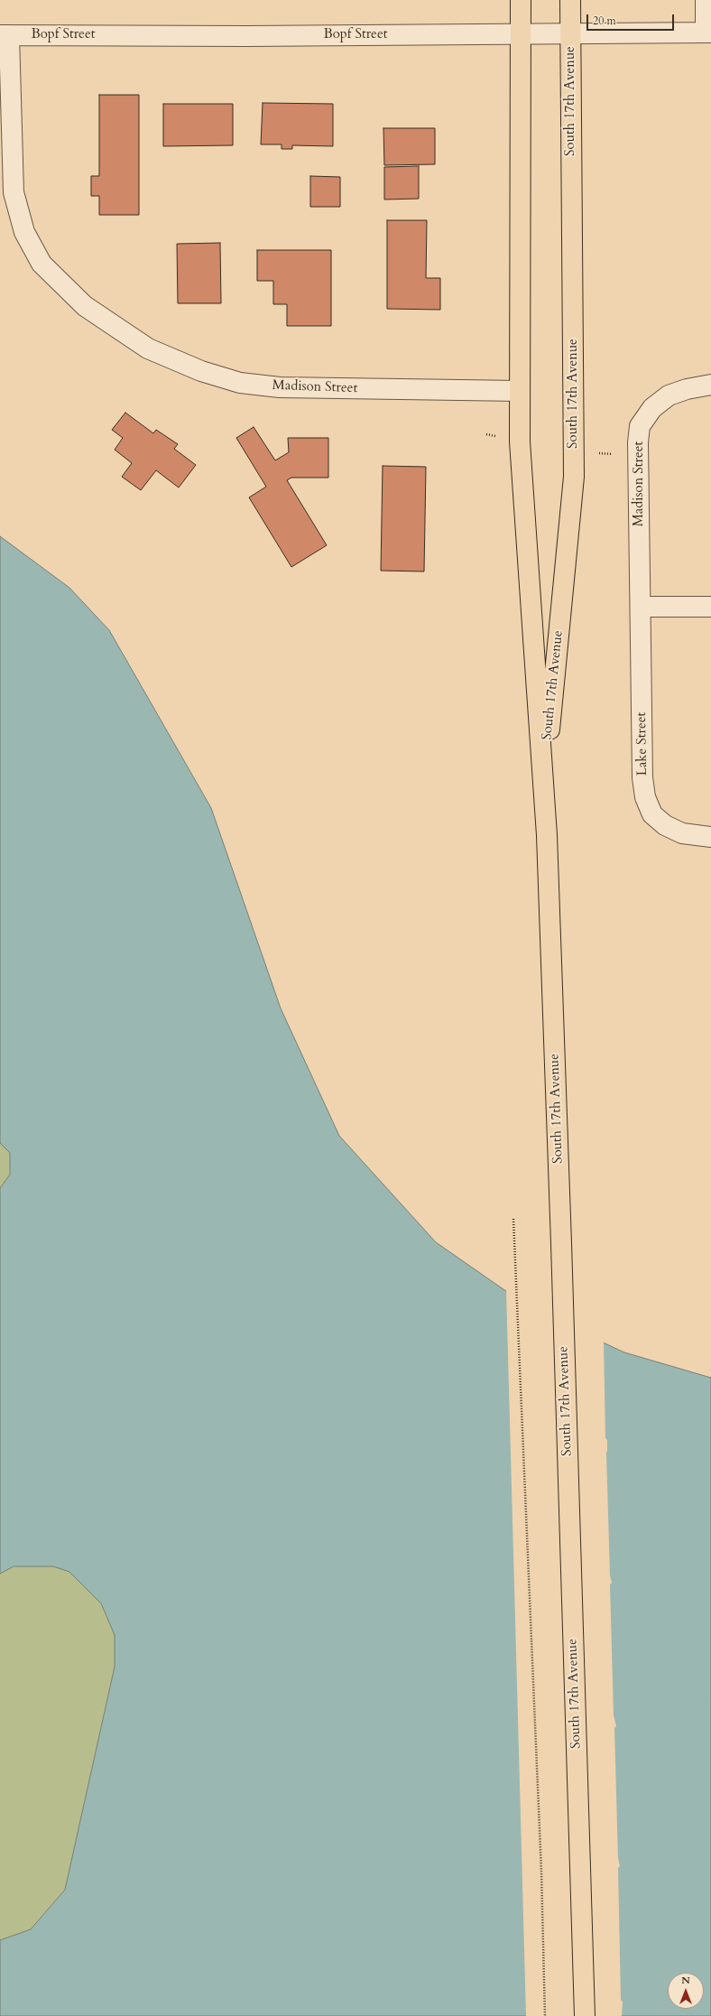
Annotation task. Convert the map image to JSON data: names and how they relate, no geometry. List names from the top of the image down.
{
  "streets": {
    "main road": ["South 17th Avenue"],
    "street": ["Bopf Street", "Madison Street", "Lake Street"]
  },
  "crossings": [
    ["Bopf Street", "South 17th Avenue"],
    ["Bopf Street", "Madison Street"],
    ["South 17th Avenue", "Madison Street"],
    ["Madison Street", "Lake Street"]
  ],
  "scale_bar": "20 m",
  "north": "top"
}
